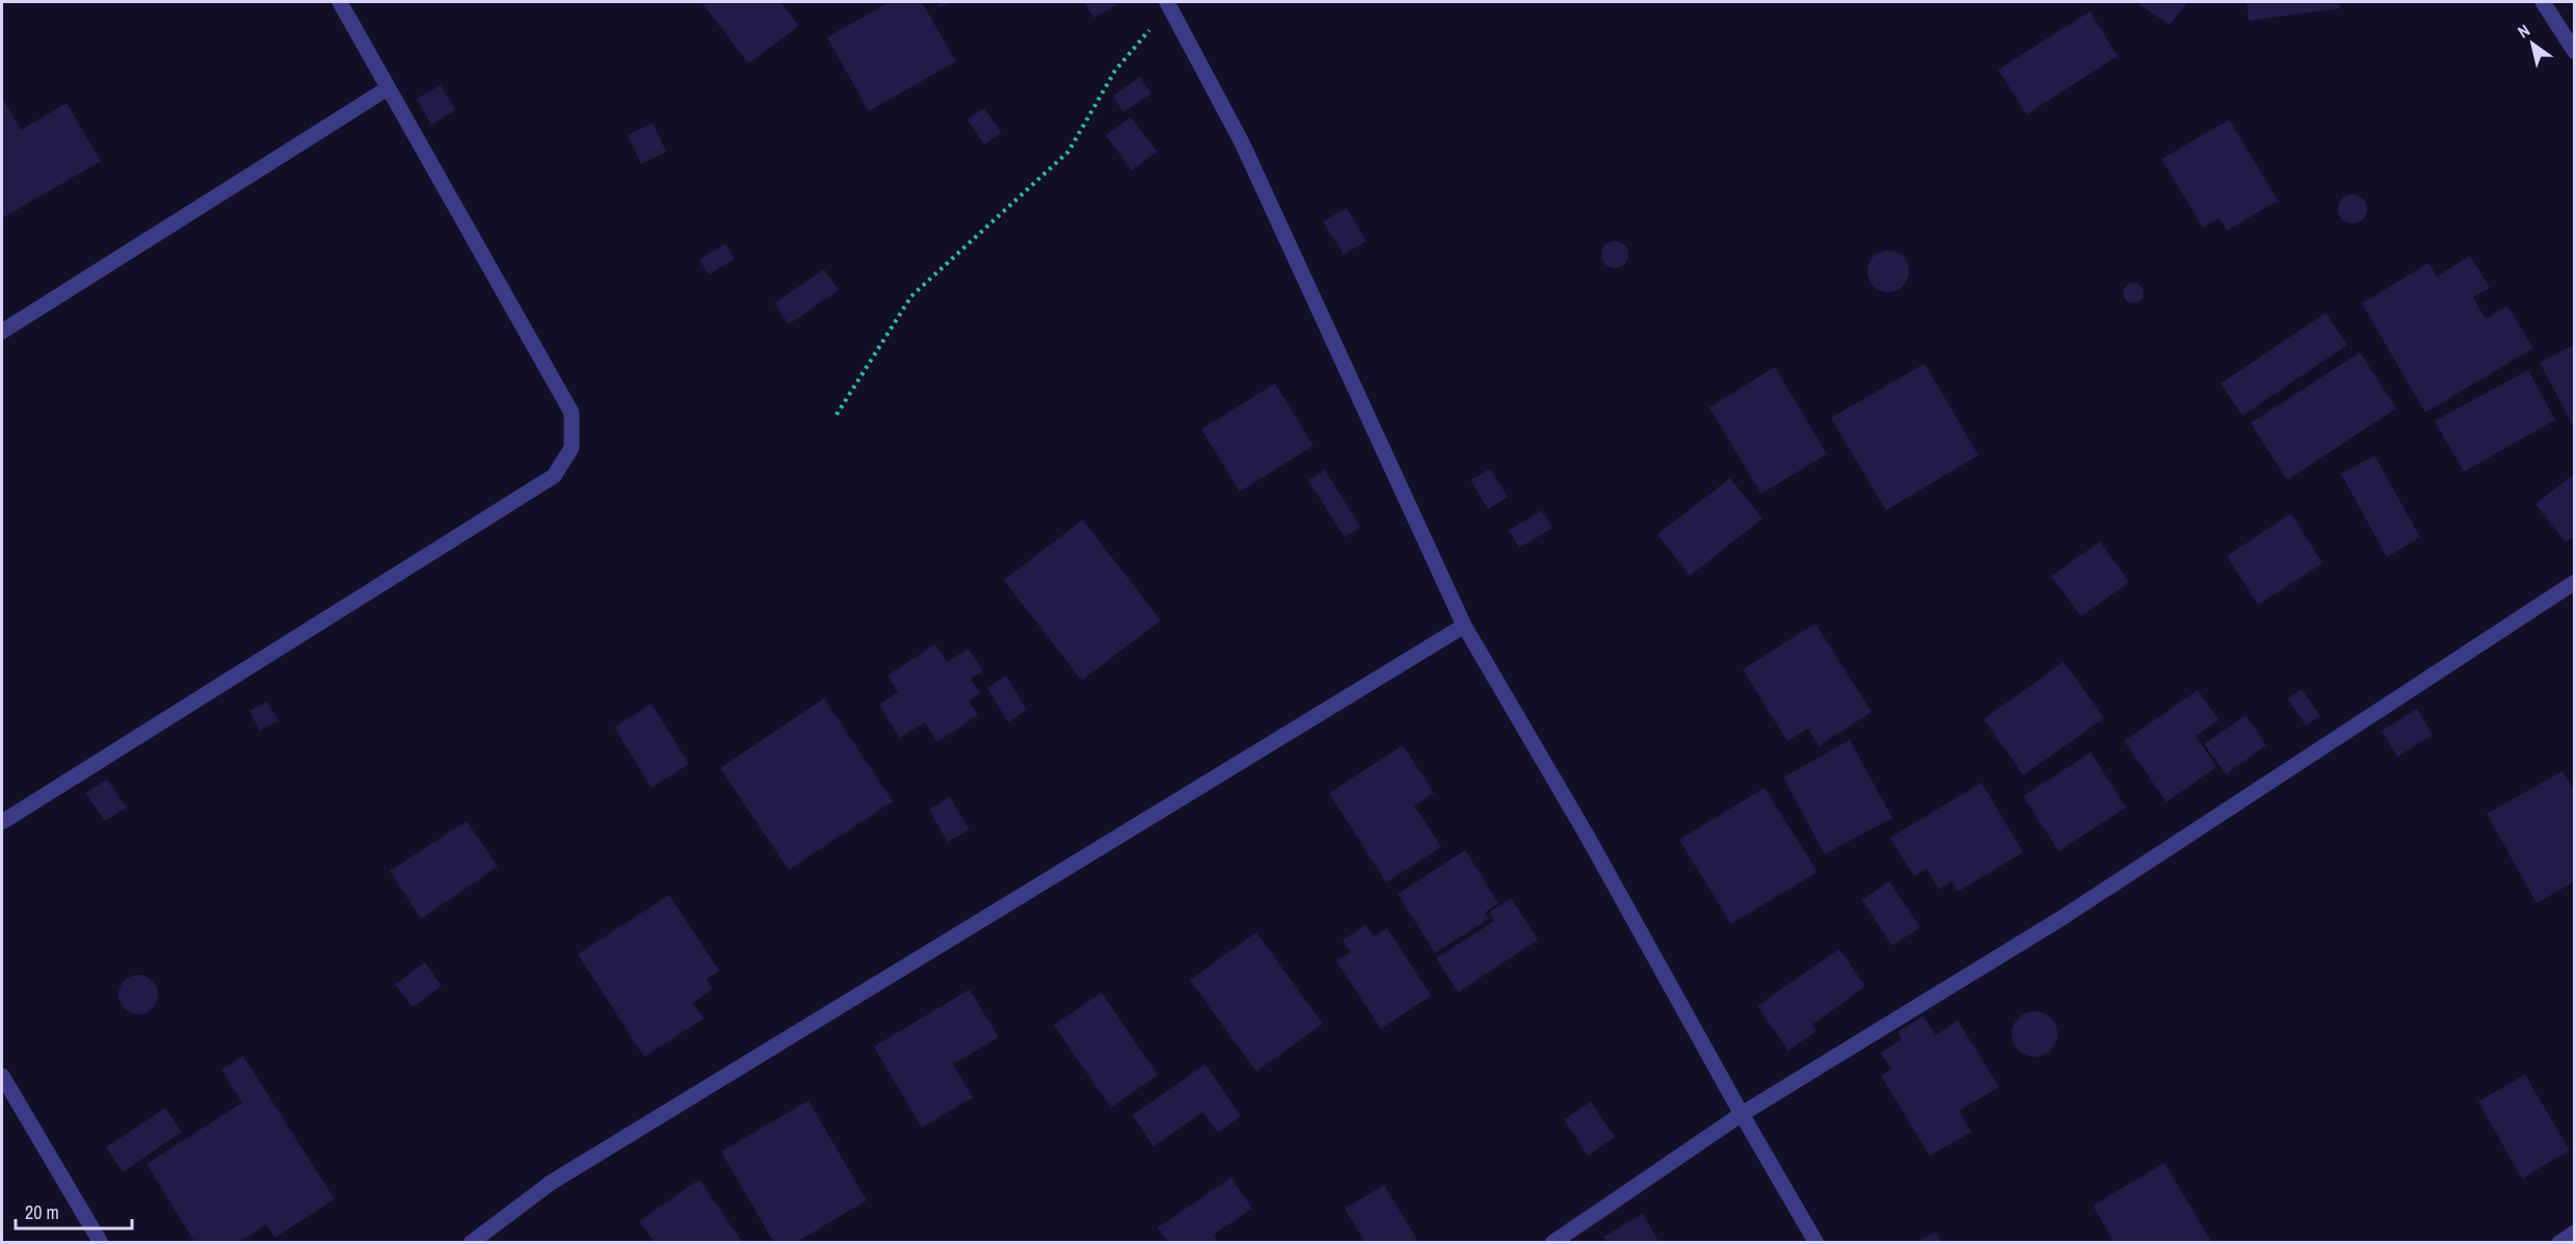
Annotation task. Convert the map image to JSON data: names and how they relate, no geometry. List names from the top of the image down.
{
  "scale_bar": "20 m",
  "north": "top left"
}
